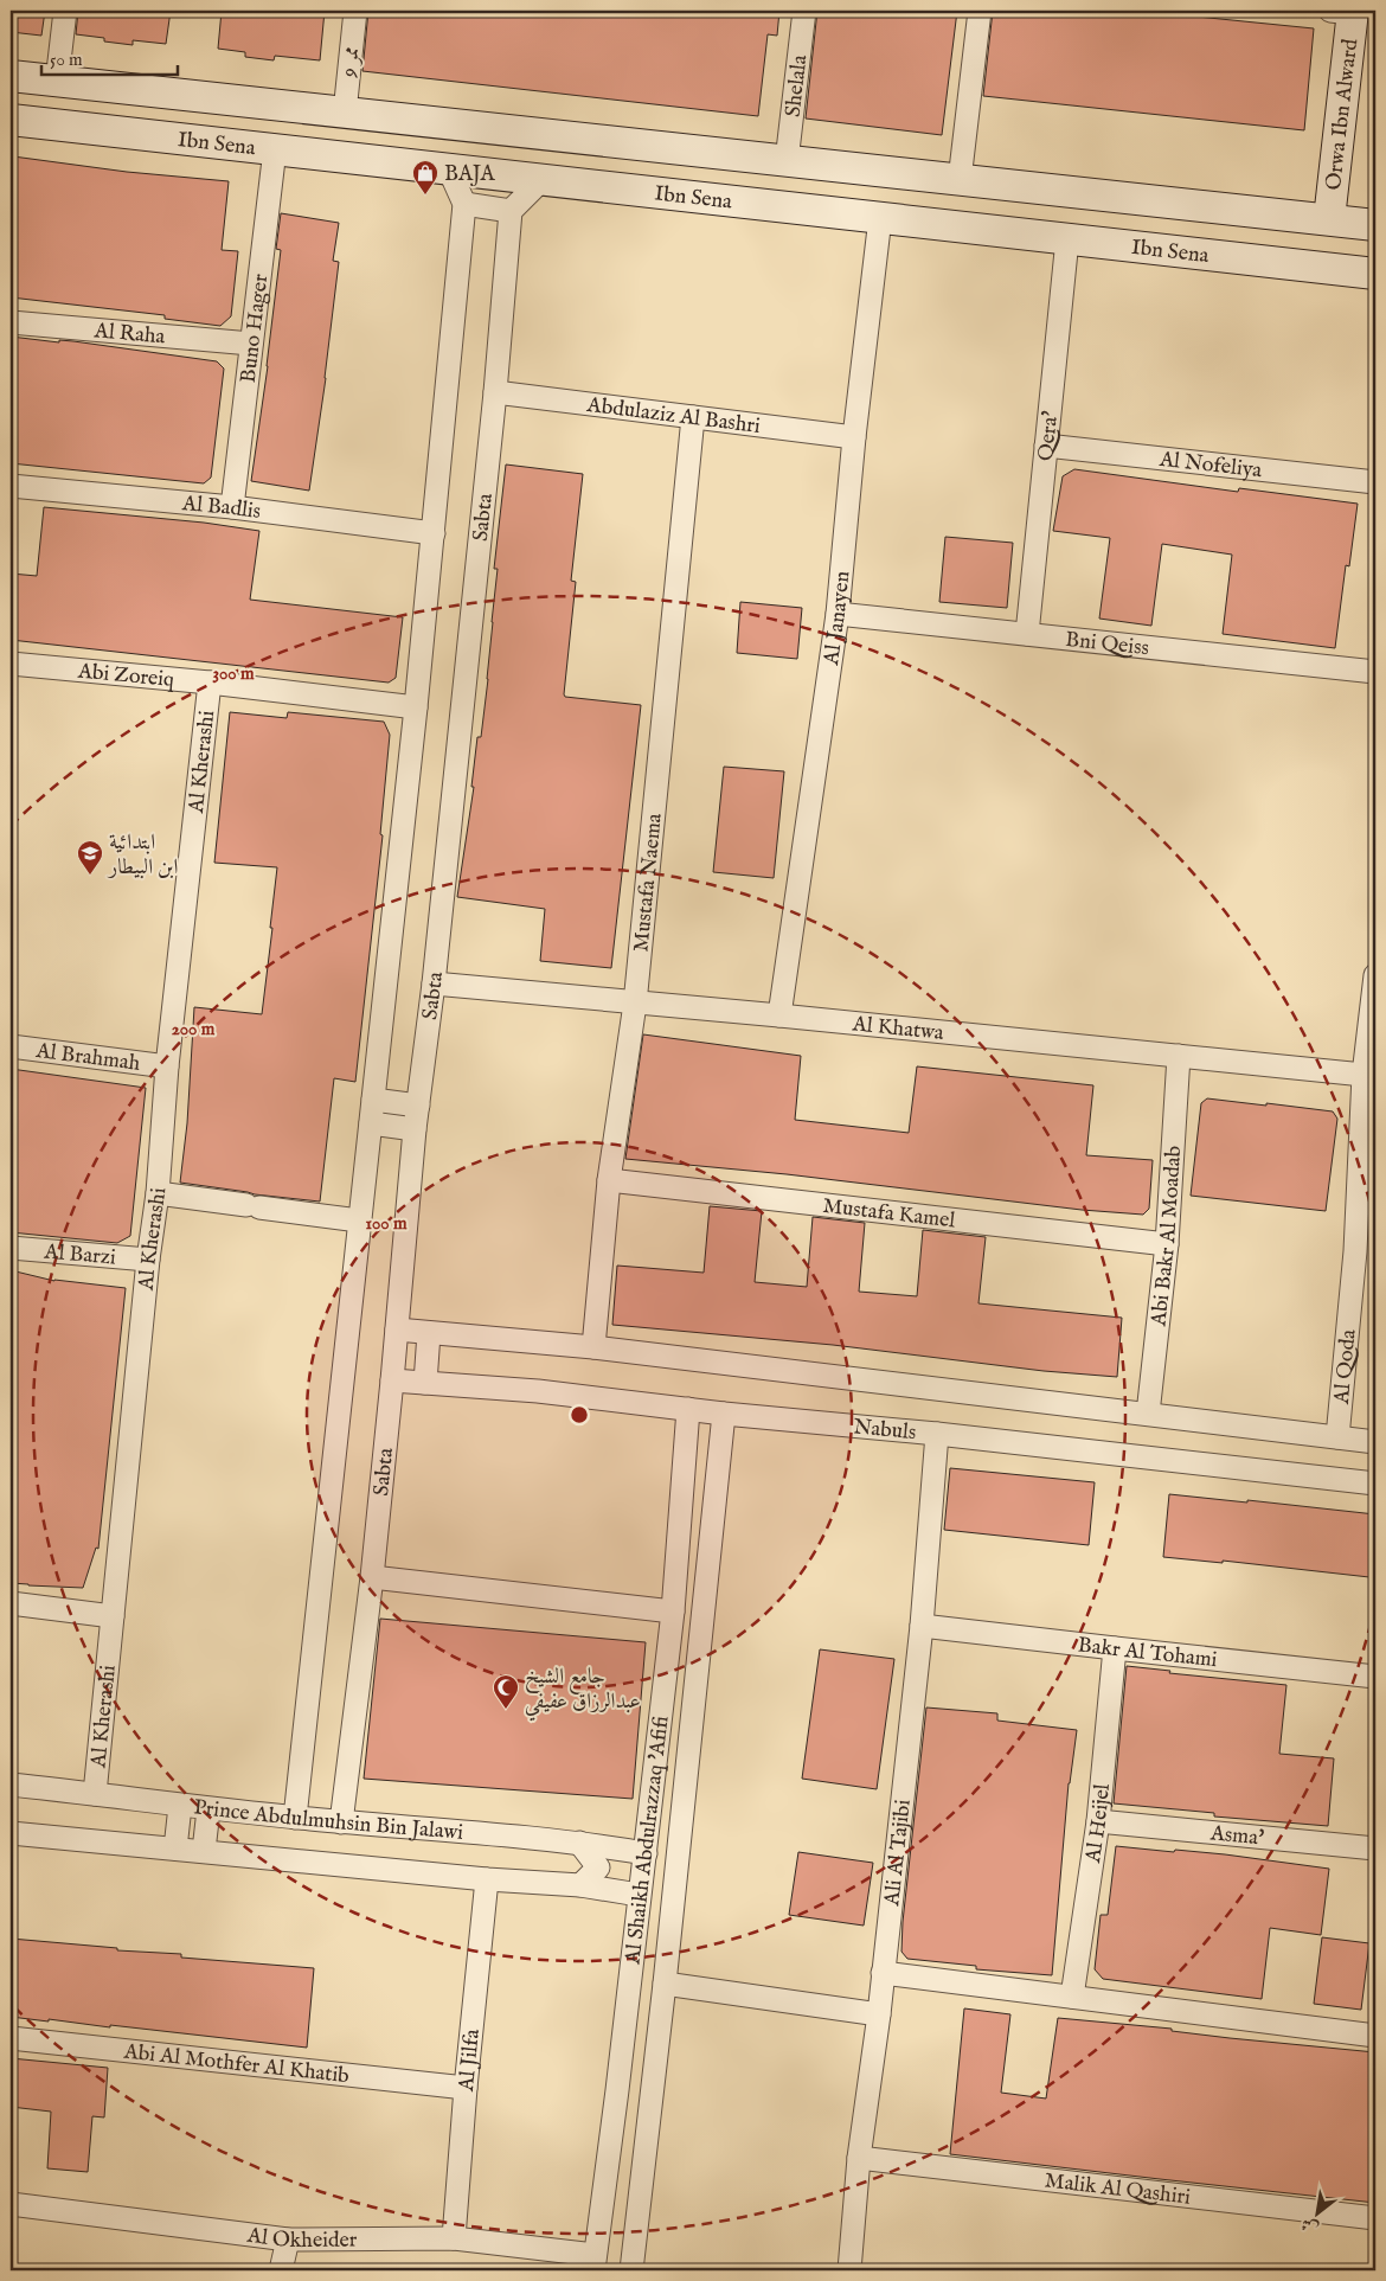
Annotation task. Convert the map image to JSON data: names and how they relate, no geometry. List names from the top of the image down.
{
  "streets": {
    "street": [
      "ممر 9",
      "Shelala",
      "Orwa Ibn Alward",
      "Ibn Sena",
      "Buno Hager",
      "Al Raha",
      "Abdulaziz Al Bashri",
      "Qera'",
      "Al Nofeliya",
      "Al Badlis",
      "Sabta",
      "Al Janayen",
      "Bni Qeiss",
      "Abi Zoreiq",
      "Al Kherashi",
      "Mustafa Naema",
      "Al Khatwa",
      "Al Brahmah",
      "Mustafa Kamel",
      "Abi Bakr Al Moadab",
      "Al Barzi",
      "Al Qoda",
      "Nabuls",
      "Bakr Al Tohami",
      "Prince Abdulmuhsin Bin Jalawi",
      "Al Heijel",
      "Asma'",
      "Al Shaikh Abdulrazzaq 'Afifi",
      "Ali Al Tajibi",
      "Al Jilfa",
      "Abi Al Mothfer Al Khatib",
      "Malik Al Qashiri",
      "Al Okheider"
    ]
  },
  "crossings": [
    ["Ibn Sena", "Buno Hager"],
    ["Ibn Sena", "Qera'"],
    ["Ibn Sena", "Al Janayen"],
    ["Buno Hager", "Al Raha"],
    ["Buno Hager", "Al Badlis"],
    ["Abdulaziz Al Bashri", "Sabta"],
    ["Abdulaziz Al Bashri", "Al Janayen"],
    ["Abdulaziz Al Bashri", "Mustafa Naema"],
    ["Qera'", "Al Nofeliya"],
    ["Qera'", "Bni Qeiss"],
    ["Sabta", "Al Khatwa"],
    ["Sabta", "Nabuls"],
    ["Sabta", "Prince Abdulmuhsin Bin Jalawi"],
    ["Al Janayen", "Bni Qeiss"],
    ["Al Janayen", "Al Khatwa"],
    ["Abi Zoreiq", "Al Kherashi"],
    ["Al Kherashi", "Al Brahmah"],
    ["Al Kherashi", "Al Barzi"],
    ["Al Kherashi", "Prince Abdulmuhsin Bin Jalawi"],
    ["Mustafa Naema", "Al Khatwa"],
    ["Mustafa Naema", "Mustafa Kamel"],
    ["Al Khatwa", "Abi Bakr Al Moadab"],
    ["Al Khatwa", "Al Qoda"],
    ["Mustafa Kamel", "Abi Bakr Al Moadab"],
    ["Nabuls", "Al Shaikh Abdulrazzaq 'Afifi"],
    ["Nabuls", "Ali Al Tajibi"],
    ["Bakr Al Tohami", "Al Heijel"],
    ["Bakr Al Tohami", "Ali Al Tajibi"],
    ["Prince Abdulmuhsin Bin Jalawi", "Al Shaikh Abdulrazzaq 'Afifi"],
    ["Prince Abdulmuhsin Bin Jalawi", "Al Jilfa"],
    ["Al Heijel", "Asma'"],
    ["Al Shaikh Abdulrazzaq 'Afifi", "Al Okheider"],
    ["Ali Al Tajibi", "Malik Al Qashiri"],
    ["Al Jilfa", "Abi Al Mothfer Al Khatib"],
    ["Al Jilfa", "Al Okheider"]
  ],
  "places": {
    "shop": ["BAJA"],
    "school or university": ["ابتدائية ابن البيطار"],
    "mosque": ["جامع الشيخ عبدالرزاق عفيفي"]
  },
  "scale_bar": "50 m",
  "north": "bottom left",
  "rings": ["300 m", "200 m", "100 m"]
}
